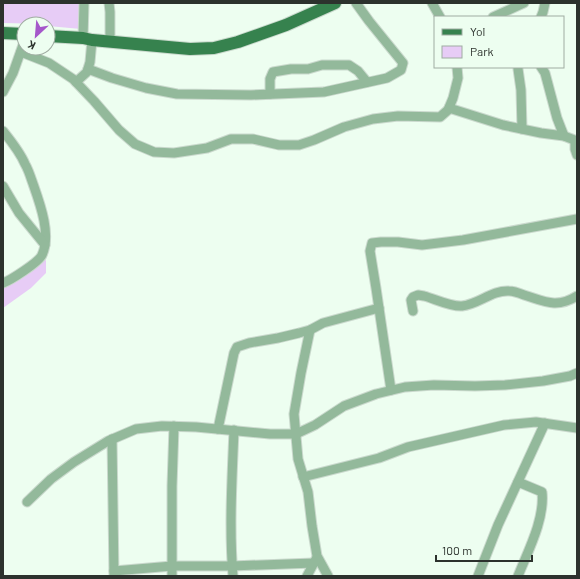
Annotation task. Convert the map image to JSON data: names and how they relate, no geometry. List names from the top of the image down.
{
  "legend": ["Yol", "Park"],
  "scale_bar": "100 m",
  "north": "bottom left"
}
